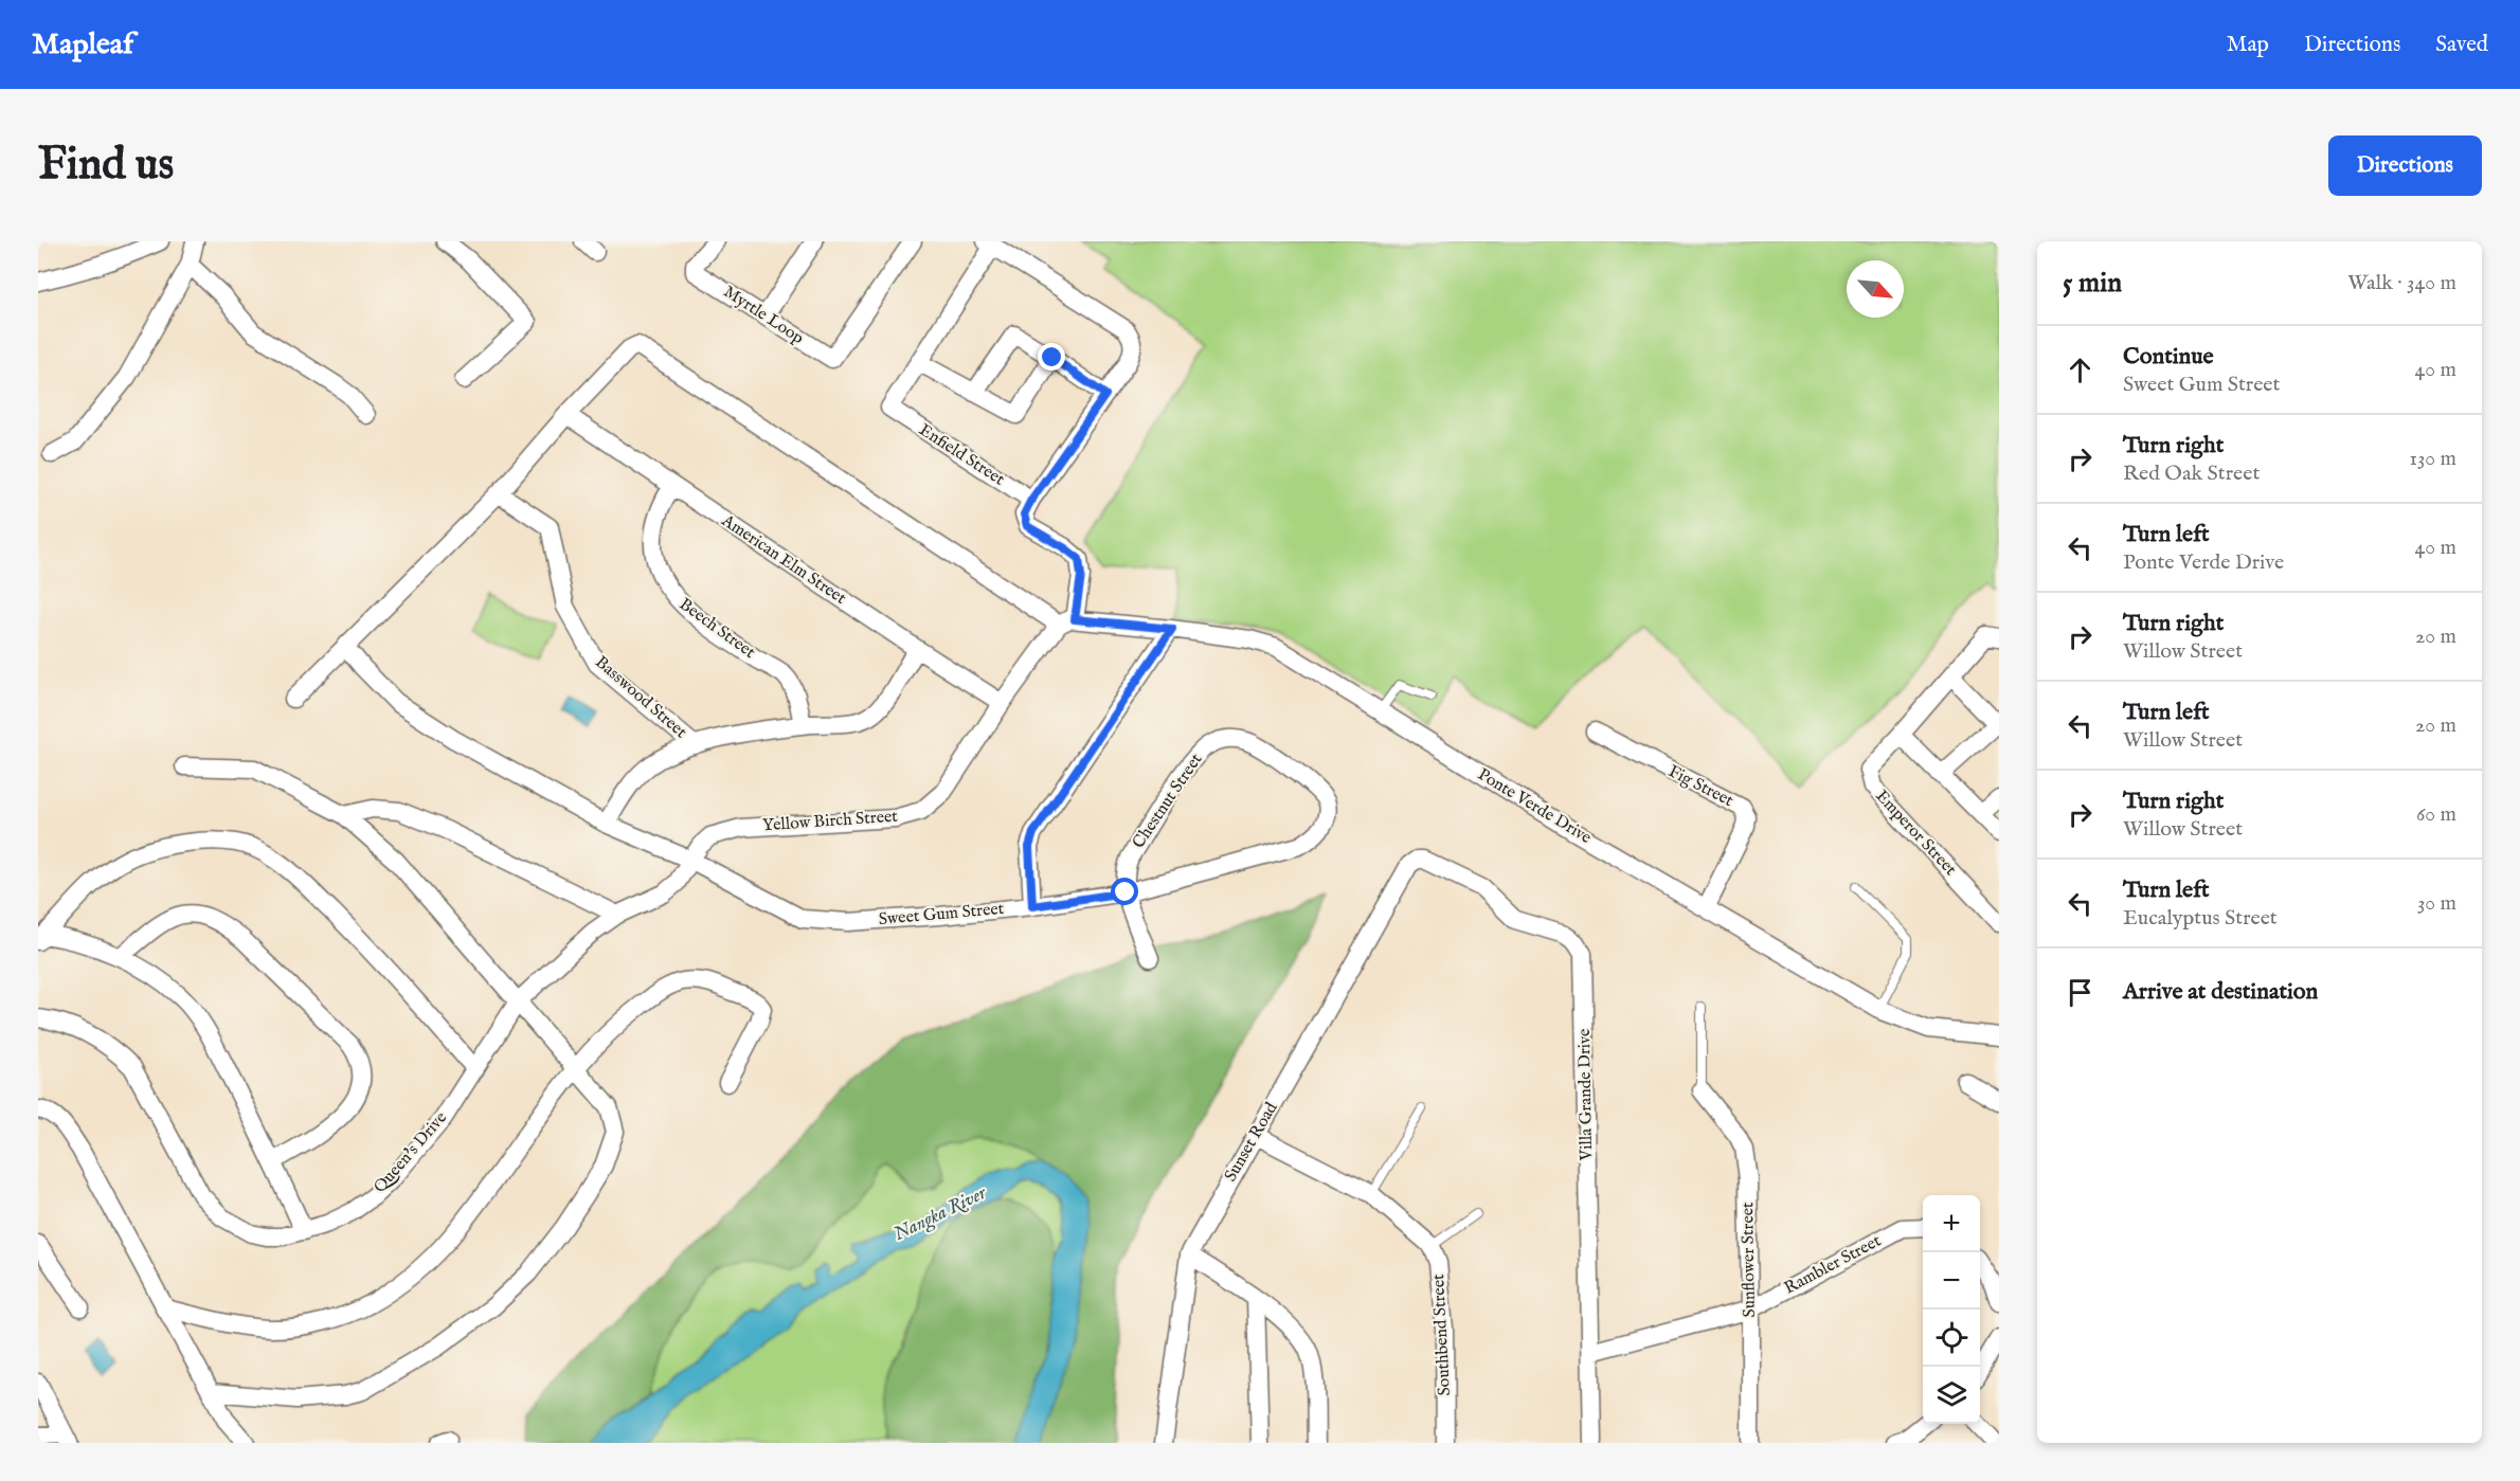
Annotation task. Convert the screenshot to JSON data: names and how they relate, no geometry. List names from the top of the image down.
{
  "streets": {
    "street": [
      "Myrtle Loop",
      "Enfield Street",
      "American Elm Street",
      "Beech Street",
      "Basswood Street",
      "Fig Street",
      "Chestnut Street",
      "Ponte Verde Drive",
      "Yellow Birch Street",
      "Emperor Street",
      "Sweet Gum Street",
      "Villa Grande Drive",
      "Sunset Road",
      "Queen's Drive",
      "Sunflower Street",
      "Rambler Street",
      "Southbend Street"
    ]
  },
  "crossings": [
    ["American Elm Street", "Beech Street"],
    ["American Elm Street", "Yellow Birch Street"],
    ["Fig Street", "Ponte Verde Drive"],
    ["Chestnut Street", "Sweet Gum Street"],
    ["Ponte Verde Drive", "Yellow Birch Street"],
    ["Yellow Birch Street", "Sweet Gum Street"],
    ["Yellow Birch Street", "Queen's Drive"],
    ["Villa Grande Drive", "Sunset Road"],
    ["Villa Grande Drive", "Rambler Street"],
    ["Sunflower Street", "Rambler Street"]
  ],
  "water": ["Nangka River"],
  "north": "bottom right",
  "page": {
    "header": "Mapleaf",
    "nav": ["Map", "Directions", "Saved"],
    "buttons": "Directions",
    "title": "Find us",
    "heading": ["5 min", "Walk · 340 m"],
    "list": [
      ["Continue", "Sweet Gum Street", "40 m"],
      ["Turn right", "Red Oak Street", "130 m"],
      ["Turn left", "Ponte Verde Drive", "40 m"],
      ["Turn right", "Willow Street", "20 m"],
      ["Turn left", "Willow Street", "20 m"],
      ["Turn right", "Willow Street", "60 m"],
      ["Turn left", "Eucalyptus Street", "30 m"],
      "Arrive at destination"
    ],
    "map_buttons": ["+", "−"]
  }
}
